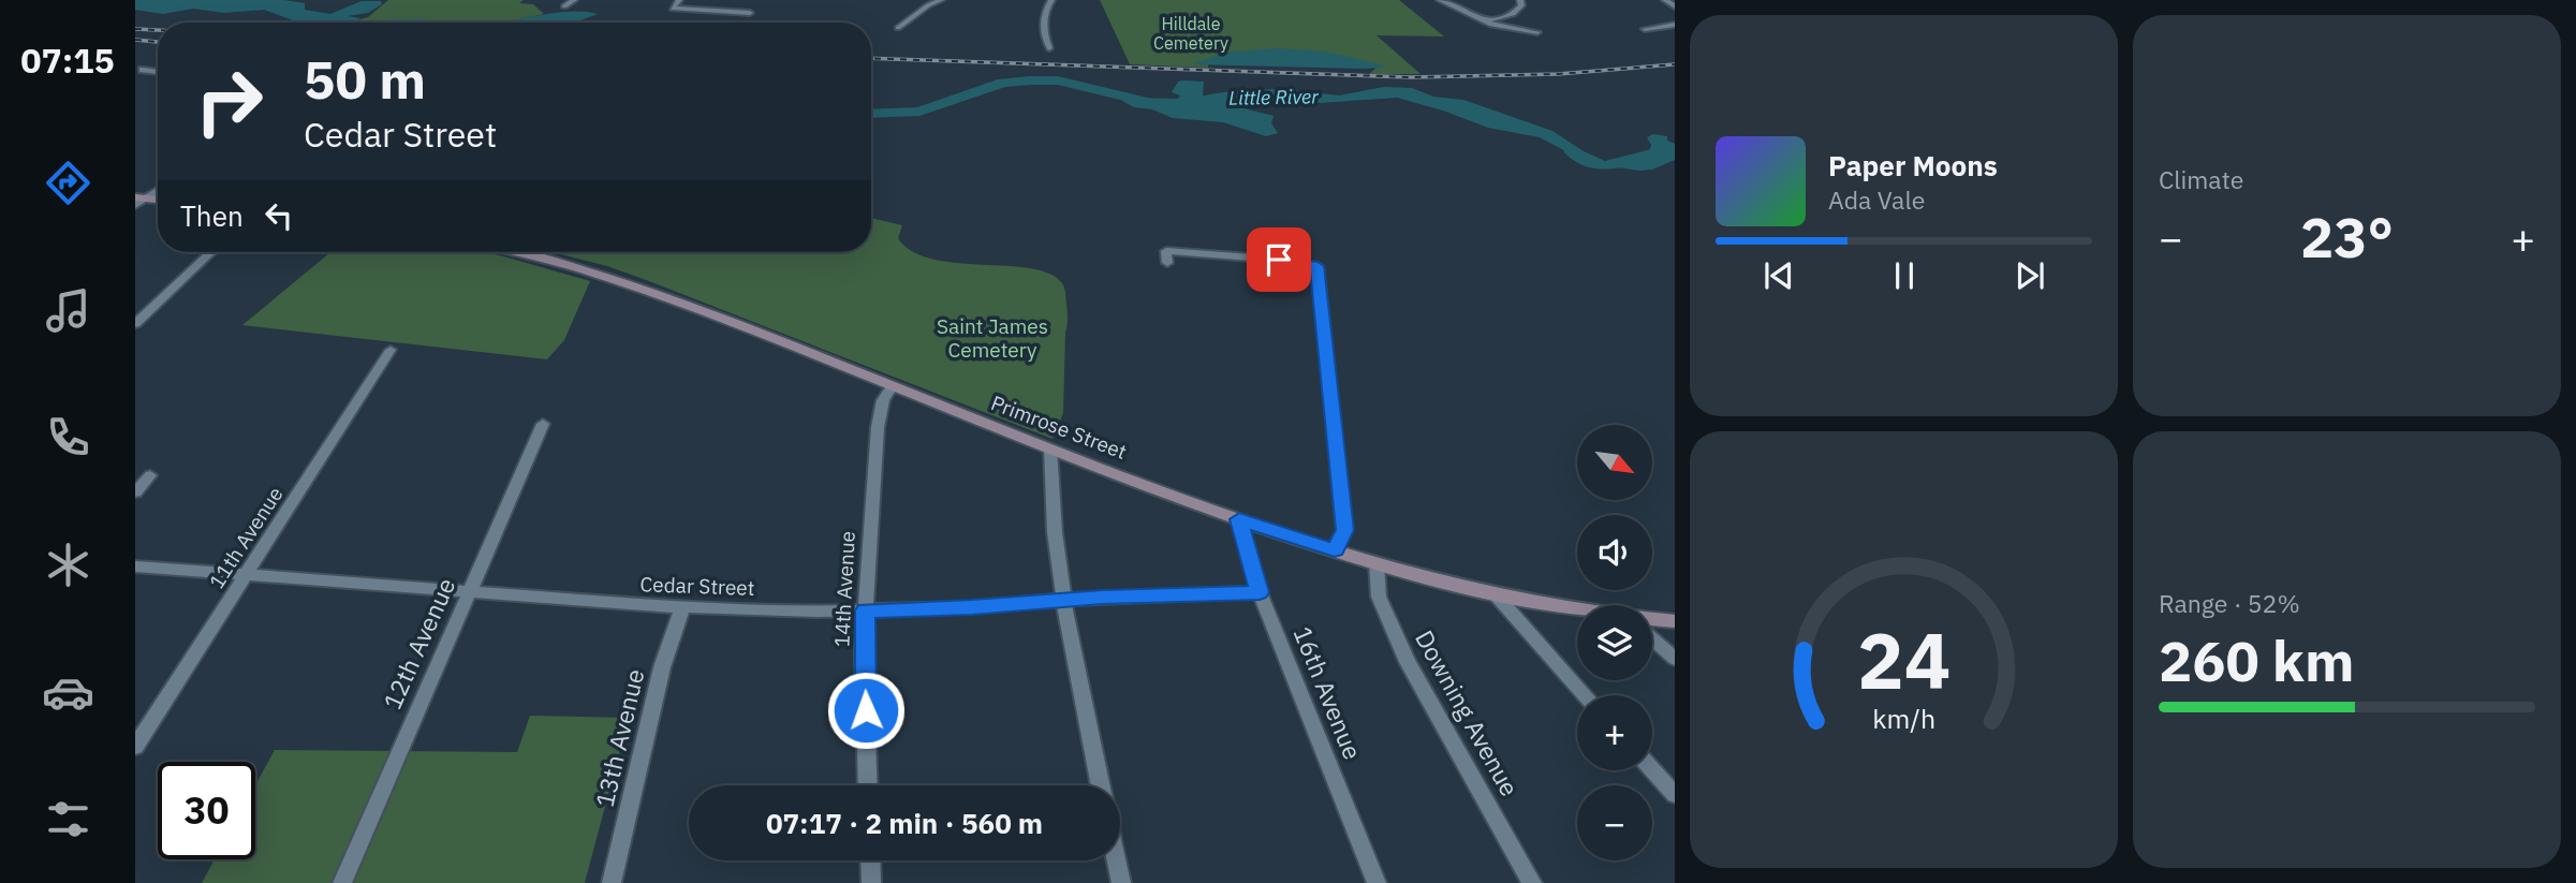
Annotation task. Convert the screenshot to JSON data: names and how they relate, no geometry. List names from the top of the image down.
{
  "streets": {
    "main road": ["Primrose Street"],
    "street": [
      "11th Avenue",
      "Cedar Street",
      "14th Avenue",
      "12th Avenue",
      "16th Avenue",
      "Downing Avenue",
      "13th Avenue"
    ]
  },
  "crossings": [
    ["Primrose Street", "14th Avenue"],
    ["Primrose Street", "16th Avenue"],
    ["Primrose Street", "Downing Avenue"],
    ["11th Avenue", "Cedar Street"],
    ["Cedar Street", "14th Avenue"],
    ["Cedar Street", "12th Avenue"],
    ["Cedar Street", "16th Avenue"],
    ["Cedar Street", "13th Avenue"]
  ],
  "water": ["Little River"],
  "parks": ["Hilldale Cemetery", "Saint James Cemetery"],
  "north": "bottom right",
  "page": {
    "tabs": "07:15",
    "tile": [
      "Climate",
      ["Range · 52%", "260 km"]
    ],
    "turn": ["50 m", "Cedar Street"],
    "song": ["Paper Moons", "Ada Vale"],
    "then": "Then",
    "heat": ["−", "23°", "+"],
    "map_buttons": ["+", "−"],
    "limit": "30",
    "trip": "07:17 · 2 min · 560 m",
    "gauge": ["24", "km/h"]
  }
}
